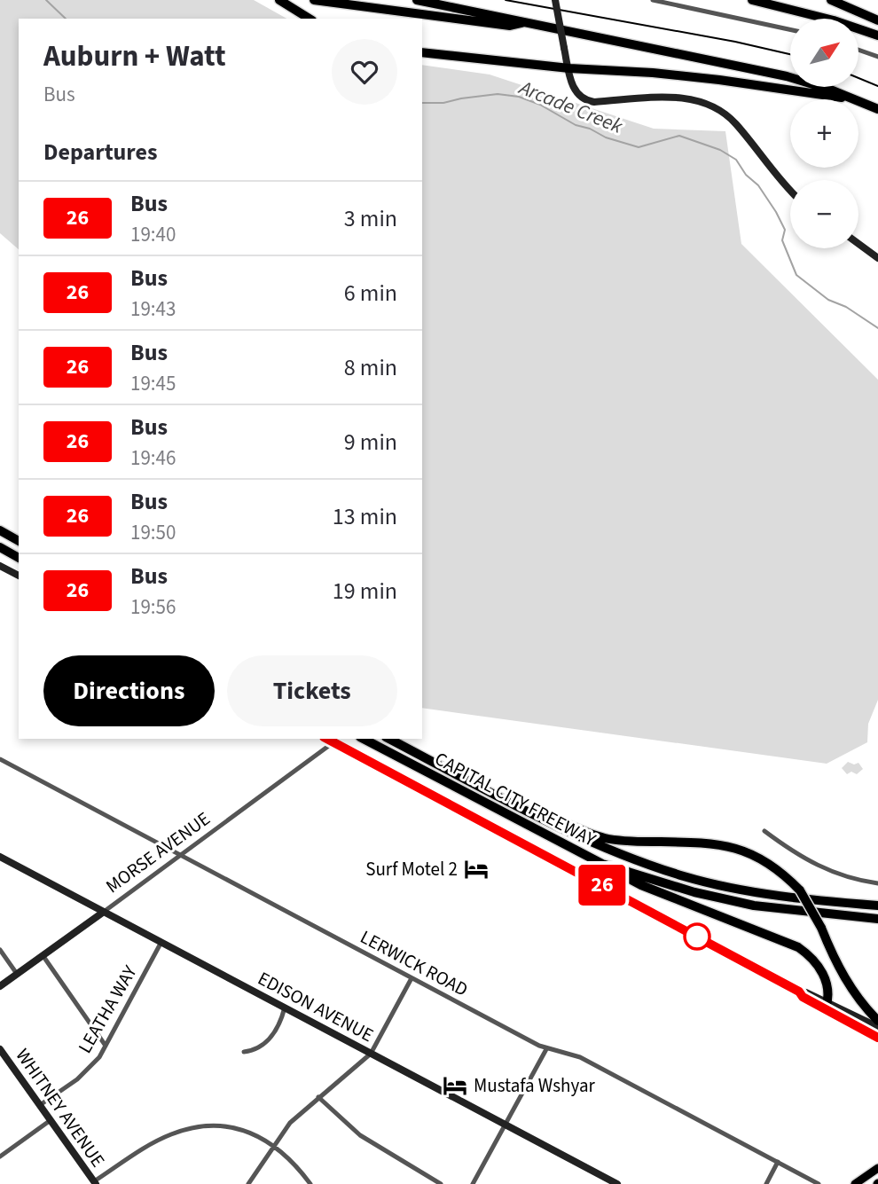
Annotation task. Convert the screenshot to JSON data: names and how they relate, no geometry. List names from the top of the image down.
{
  "streets": {
    "highway": ["CAPITAL CITY FREEWAY"],
    "street": [
      "MORSE AVENUE",
      "LERWICK ROAD",
      "EDISON AVENUE",
      "LEATHA WAY",
      "WHITNEY AVENUE"
    ]
  },
  "crossings": [
    ["MORSE AVENUE", "LERWICK ROAD"],
    ["MORSE AVENUE", "EDISON AVENUE"],
    ["EDISON AVENUE", "LEATHA WAY"],
    ["LEATHA WAY", "WHITNEY AVENUE"]
  ],
  "water": ["Arcade Creek"],
  "places": {
    "hotel": ["Surf Motel 2", "Mustafa Wshyar"]
  },
  "lines": ["bus line 26"],
  "north": "top right",
  "page": {
    "on_map": "26",
    "map_buttons": ["+", "−"],
    "heading": [
      ["Auburn + Watt", "Bus"],
      "Departures"
    ],
    "list": [
      {
        "mark": "26",
        "name": "Bus",
        "note": "19:40",
        "value": "3 min"
      },
      {
        "mark": "26",
        "name": "Bus",
        "note": "19:43",
        "value": "6 min"
      },
      {
        "mark": "26",
        "name": "Bus",
        "note": "19:45",
        "value": "8 min"
      },
      {
        "mark": "26",
        "name": "Bus",
        "note": "19:46",
        "value": "9 min"
      },
      {
        "mark": "26",
        "name": "Bus",
        "note": "19:50",
        "value": "13 min"
      },
      {
        "mark": "26",
        "name": "Bus",
        "note": "19:56",
        "value": "19 min"
      }
    ],
    "buttons": ["Directions", "Tickets"]
  }
}
